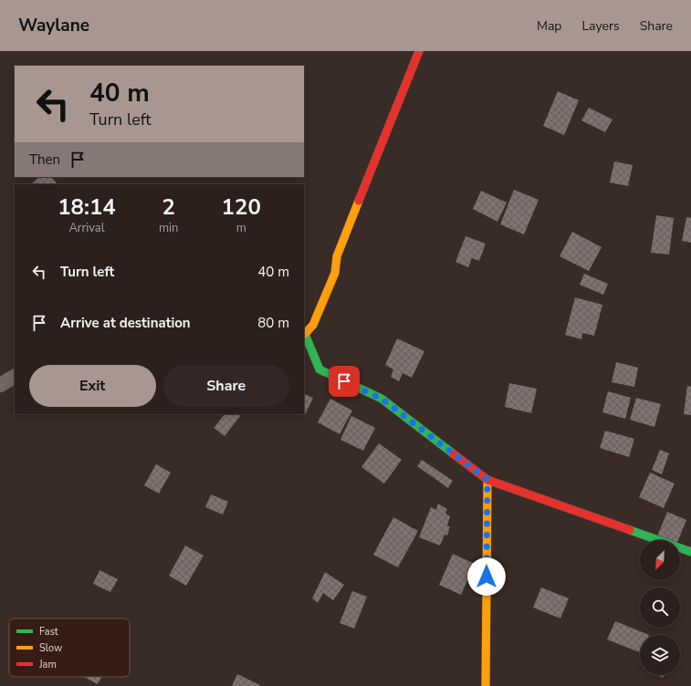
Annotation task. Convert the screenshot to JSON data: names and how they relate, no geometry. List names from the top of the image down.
{
  "legend": ["Fast", "Slow", "Jam"],
  "north": "bottom left",
  "page": {
    "header": "Waylane",
    "nav": ["Map", "Layers", "Share"],
    "turn": ["40 m", "Turn left"],
    "then": "Then",
    "eta": [
      "18:14",
      "Arrival",
      "2",
      "min",
      "120",
      "m"
    ],
    "list": [
      {
        "name": "Turn left",
        "value": "40 m"
      },
      {
        "name": "Arrive at destination",
        "value": "80 m"
      }
    ],
    "buttons": ["Exit", "Share"]
  }
}
